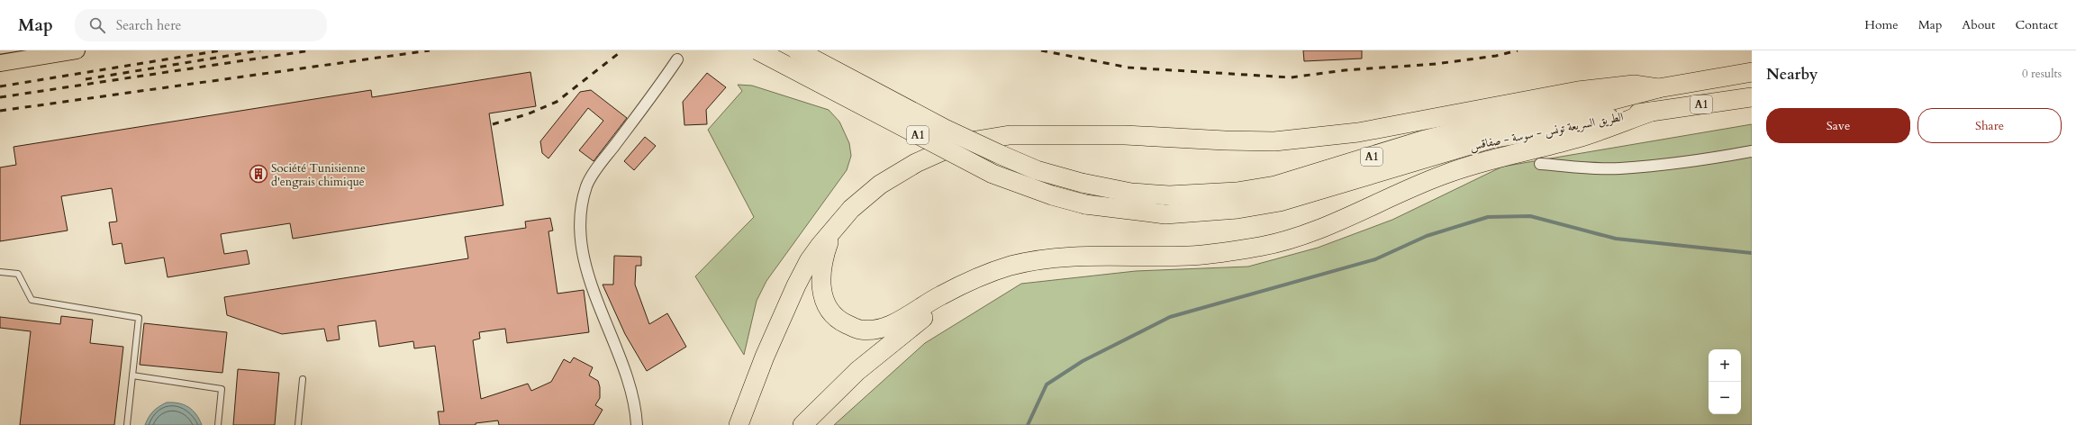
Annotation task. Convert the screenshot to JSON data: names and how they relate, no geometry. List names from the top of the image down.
{
  "streets": {
    "highway": ["A1", "الطريق السريعة تونس - سوسة - صفاقس"]
  },
  "places": {
    "building": ["Société Tunisienne d'engrais chimique"]
  },
  "page": {
    "header": "Map",
    "search": "Search here",
    "nav": [
      "Home",
      "Map",
      "About",
      "Contact"
    ],
    "heading": ["Nearby", "0 results"],
    "buttons": ["Save", "Share"],
    "map_buttons": ["+", "−"]
  }
}
